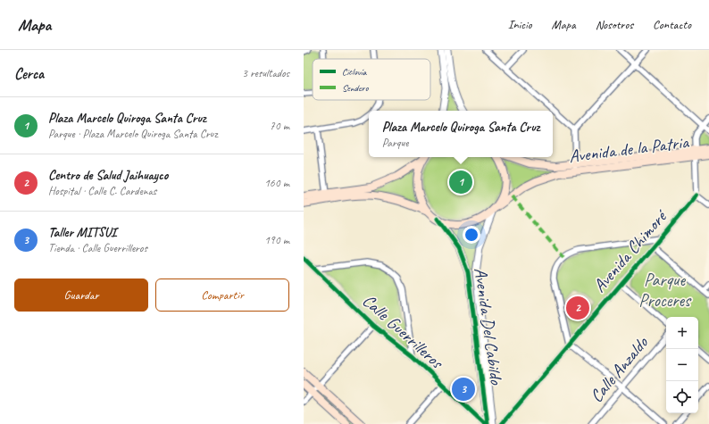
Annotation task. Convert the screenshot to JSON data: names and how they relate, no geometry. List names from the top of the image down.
{
  "streets": {
    "main road": ["Avenida de la Patria"],
    "street": [
      "Avenida Chimoré",
      "Avenida Del Cabildo",
      "Calle Guerrilleros",
      "Calle Anzaldo"
    ]
  },
  "crossings": [
    ["Avenida de la Patria", "Avenida Del Cabildo"],
    ["Avenida Del Cabildo", "Calle Guerrilleros"]
  ],
  "parks": ["Parque Proceres"],
  "legend": ["Ciclovía", "Sendero"],
  "page": {
    "header": "Mapa",
    "nav": [
      "Inicio",
      "Mapa",
      "Nosotros",
      "Contacto"
    ],
    "heading": ["Cerca", "3 resultados"],
    "list": [
      {
        "mark": "1",
        "name": "Plaza Marcelo Quiroga Santa Cruz",
        "note": "Parque · Plaza Marcelo Quiroga Santa Cruz",
        "value": "70 m"
      },
      {
        "mark": "2",
        "name": "Centro de Salud Jaihuayco",
        "note": "Hospital · Calle C. Cardenas",
        "value": "160 m"
      },
      {
        "mark": "3",
        "name": "Taller MITSUI",
        "note": "Tienda · Calle Guerrilleros",
        "value": "190 m"
      }
    ],
    "popup": ["Plaza Marcelo Quiroga Santa Cruz", "Parque"],
    "pins": ["1", "2", "3"],
    "buttons": ["Guardar", "Compartir"],
    "map_buttons": ["+", "−"]
  }
}
